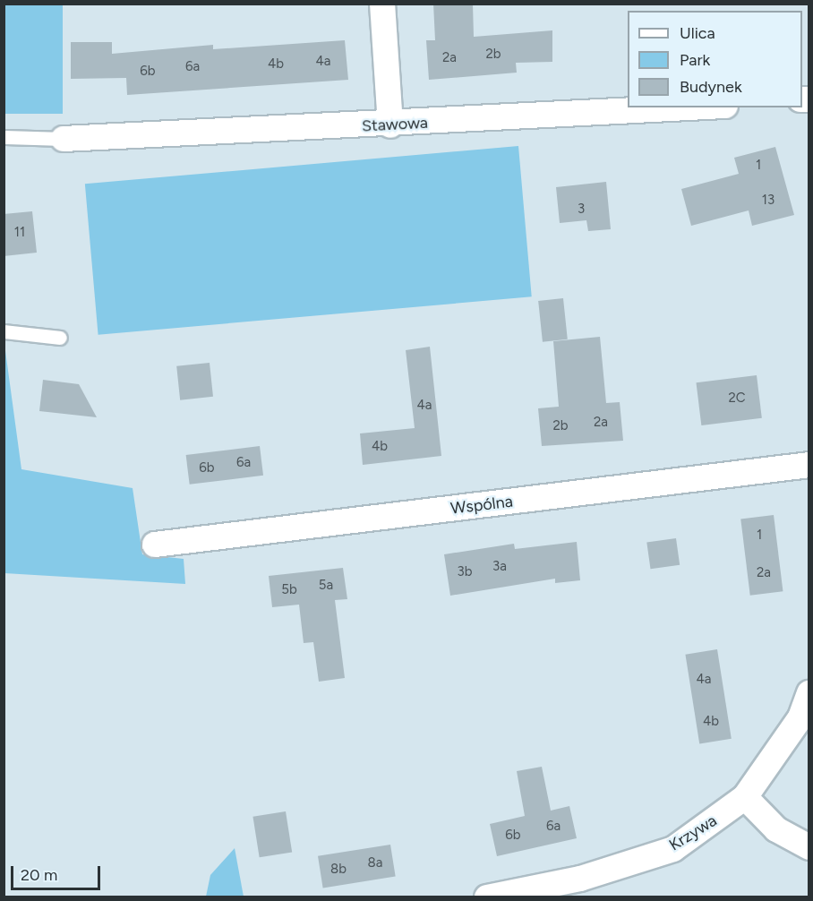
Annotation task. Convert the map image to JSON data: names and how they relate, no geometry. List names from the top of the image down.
{
  "streets": {
    "street": ["Stawowa", "Wspólna", "Krzywa"]
  },
  "house_numbers": [
    "2b",
    "2a",
    "4a",
    "4b",
    "6a",
    "6b",
    "1",
    "13",
    "3",
    "11",
    "2C",
    "4a",
    "2a",
    "2b",
    "4b",
    "6a",
    "6b",
    "1",
    "3a",
    "3b",
    "2a",
    "5a",
    "5b",
    "4a",
    "4b",
    "6a",
    "6b",
    "8a",
    "8b"
  ],
  "legend": ["Ulica", "Park", "Budynek"],
  "scale_bar": "20 m"
}
